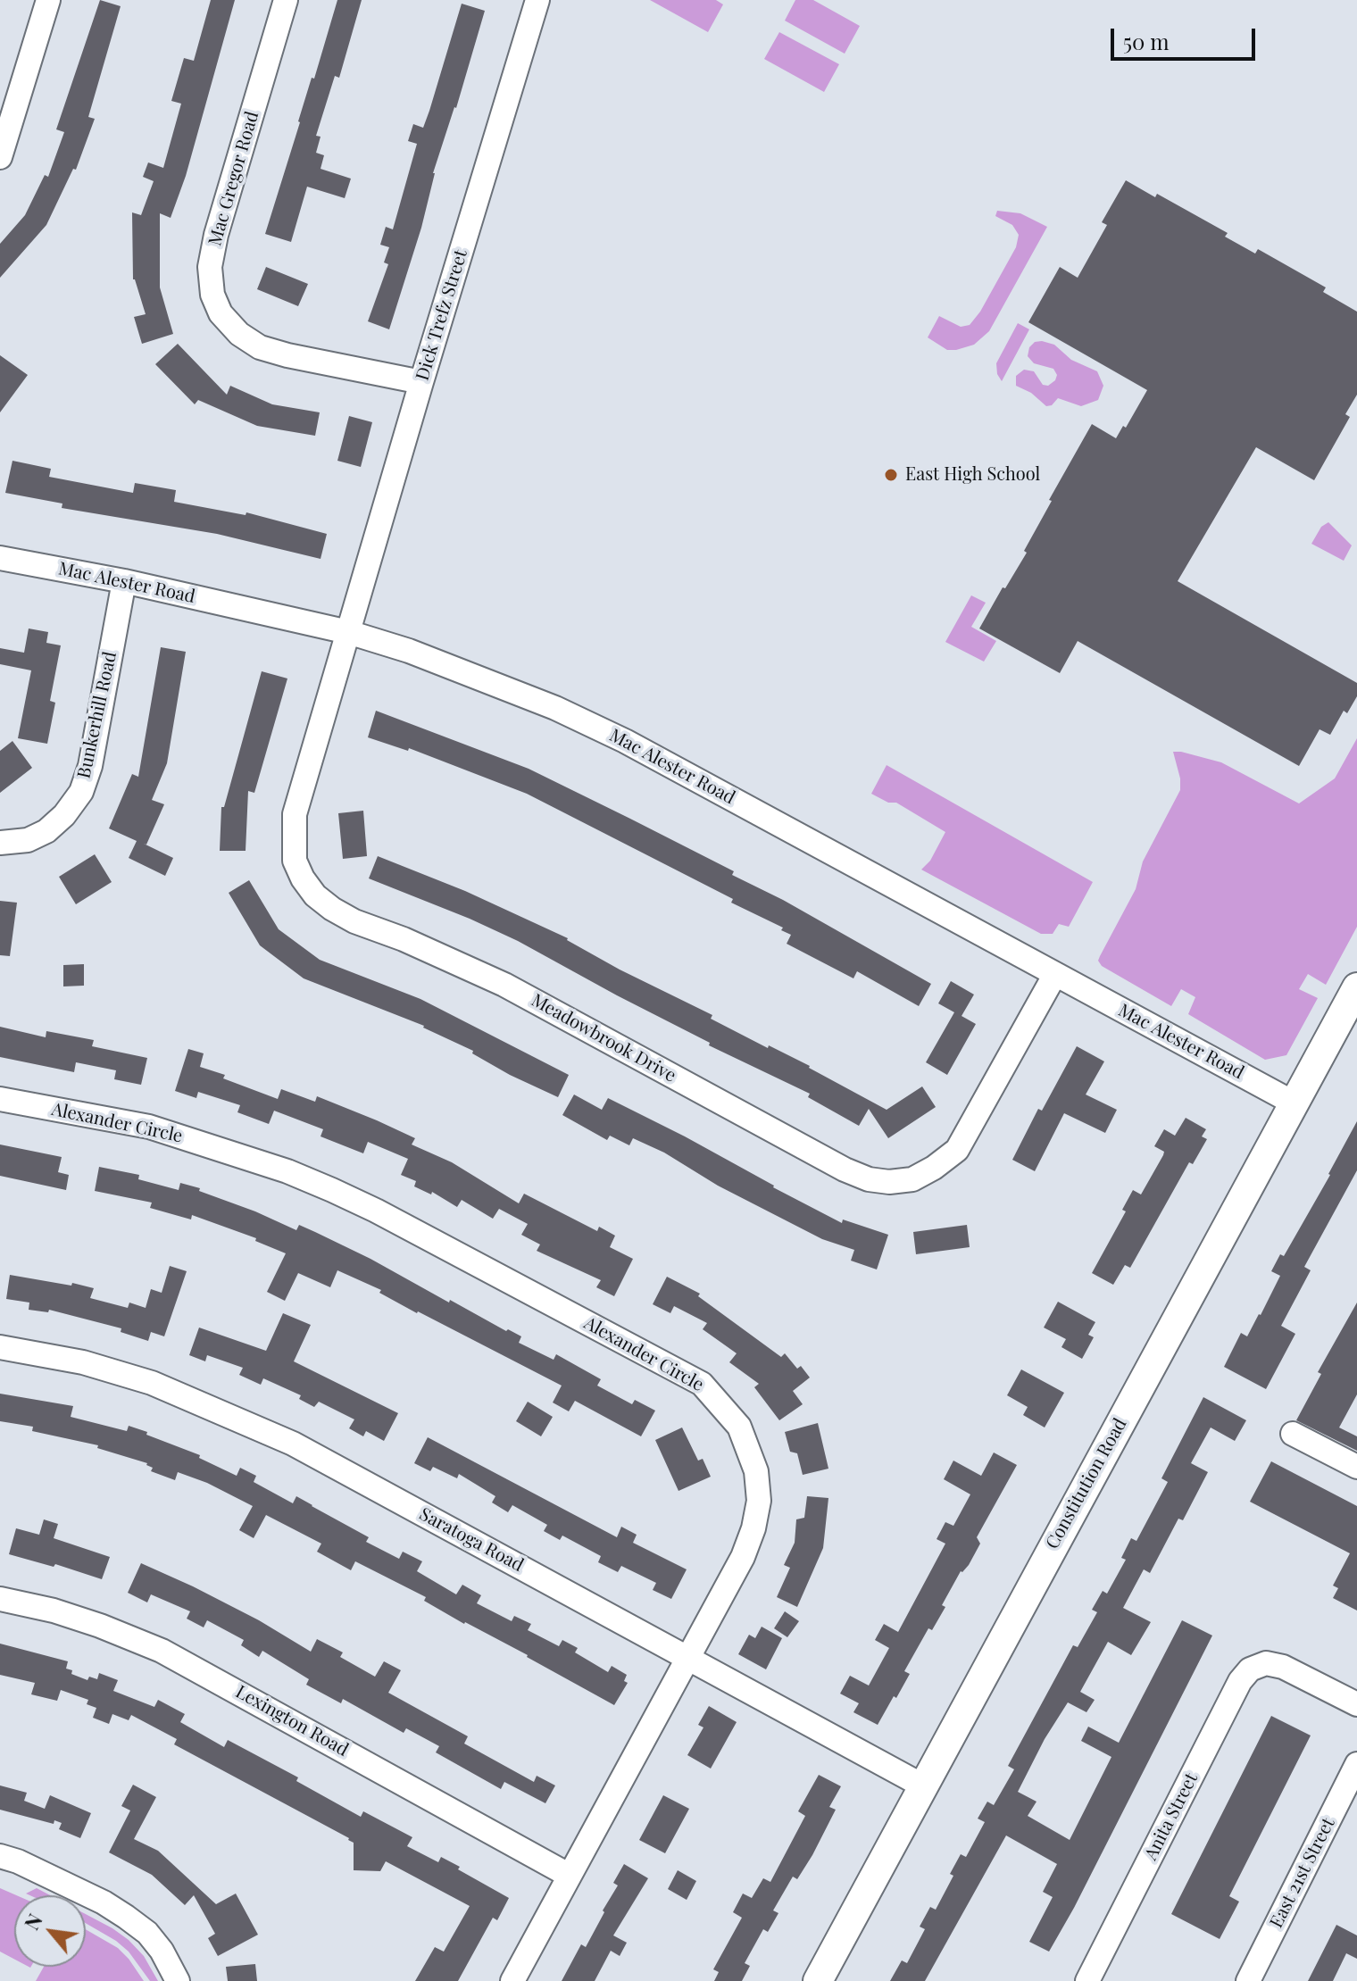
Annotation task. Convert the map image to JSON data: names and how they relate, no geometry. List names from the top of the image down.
{
  "streets": {
    "street": [
      "Mac Gregor Road",
      "Dick Trefz Street",
      "Mac Alester Road",
      "Bunkerhill Road",
      "Meadowbrook Drive",
      "Alexander Circle",
      "Constitution Road",
      "Saratoga Road",
      "Lexington Road",
      "Anita Street",
      "East 21st Street"
    ]
  },
  "crossings": [
    ["Mac Gregor Road", "Dick Trefz Street"],
    ["Dick Trefz Street", "Mac Alester Road"],
    ["Dick Trefz Street", "Meadowbrook Drive"],
    ["Mac Alester Road", "Bunkerhill Road"],
    ["Mac Alester Road", "Meadowbrook Drive"],
    ["Mac Alester Road", "Constitution Road"],
    ["Alexander Circle", "Saratoga Road"],
    ["Alexander Circle", "Lexington Road"],
    ["Constitution Road", "Saratoga Road"]
  ],
  "places": ["East High School"],
  "scale_bar": "50 m",
  "north": "top left"
}
